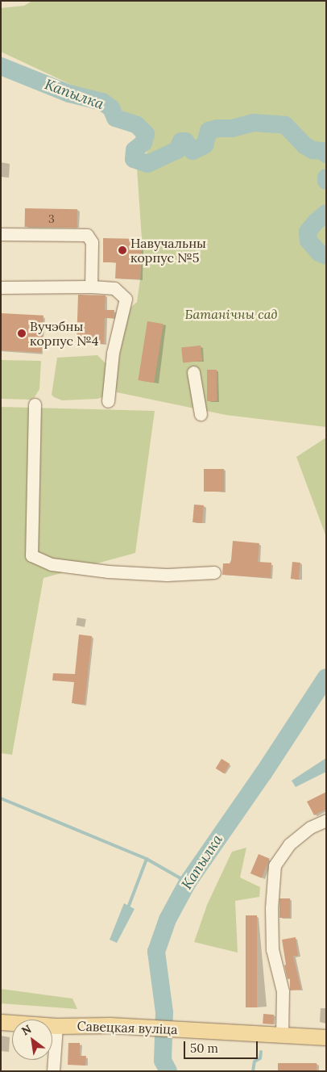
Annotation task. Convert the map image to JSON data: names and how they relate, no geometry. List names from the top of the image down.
{
  "streets": {
    "main road": ["Савецкая вуліца"]
  },
  "water": ["Капылка"],
  "parks": ["Батанічны сад"],
  "places": ["Навучальны корпус №5", "Вучэбны корпус №4"],
  "house_numbers": ["3"],
  "scale_bar": "50 m",
  "north": "top left"
}
